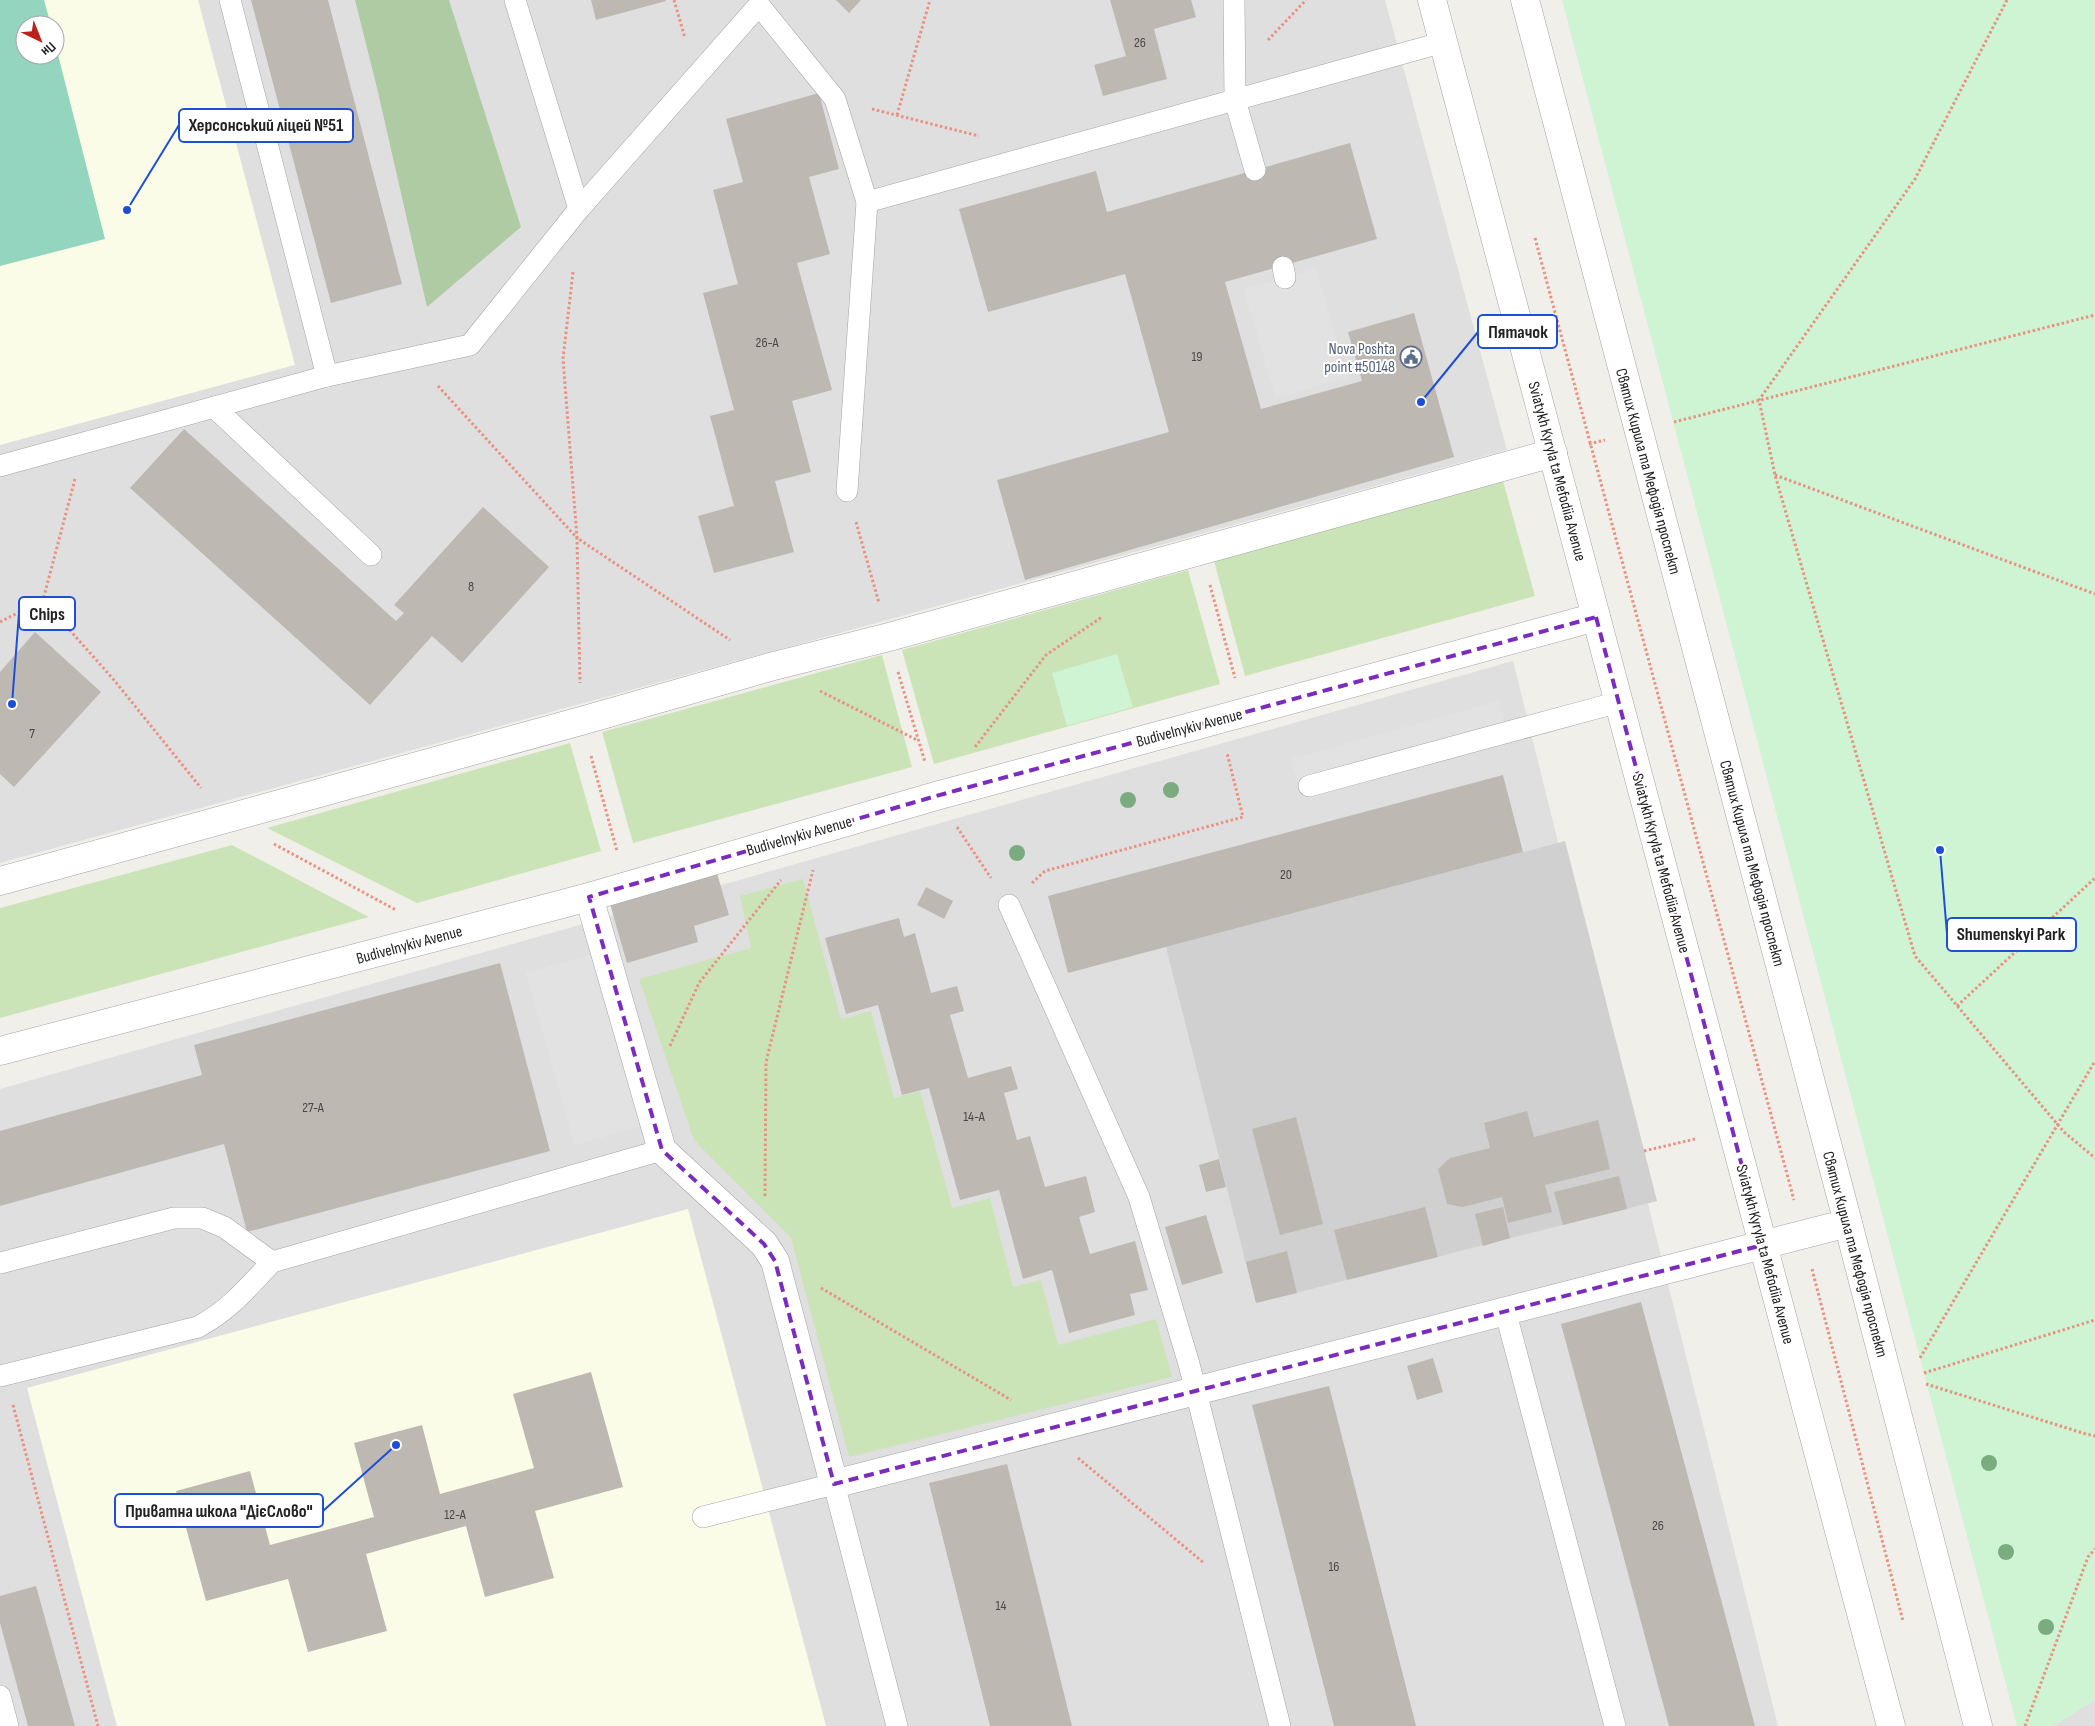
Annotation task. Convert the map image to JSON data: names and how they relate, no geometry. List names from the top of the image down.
{
  "streets": {
    "street": ["Sviatykh Kyryla ta Mefodiia Avenue", "Святих Кирила та Мефодія проспект", "Budivelnykiv Avenue"]
  },
  "crossings": [
    ["Sviatykh Kyryla ta Mefodiia Avenue", "Budivelnykiv Avenue"]
  ],
  "places": {
    "other": [
      "Херсонський ліцей №51",
      "Пятачок",
      "Chips",
      "Shumenskyi Park",
      "Приватна школа \"ДієСлово\""
    ],
    "public building": ["Nova Poshta point #50148"]
  },
  "house_numbers": [
    "26",
    "26-А",
    "19",
    "8",
    "7",
    "20",
    "27-А",
    "14-А",
    "12-А",
    "26",
    "16",
    "14"
  ],
  "north": "bottom right"
}
